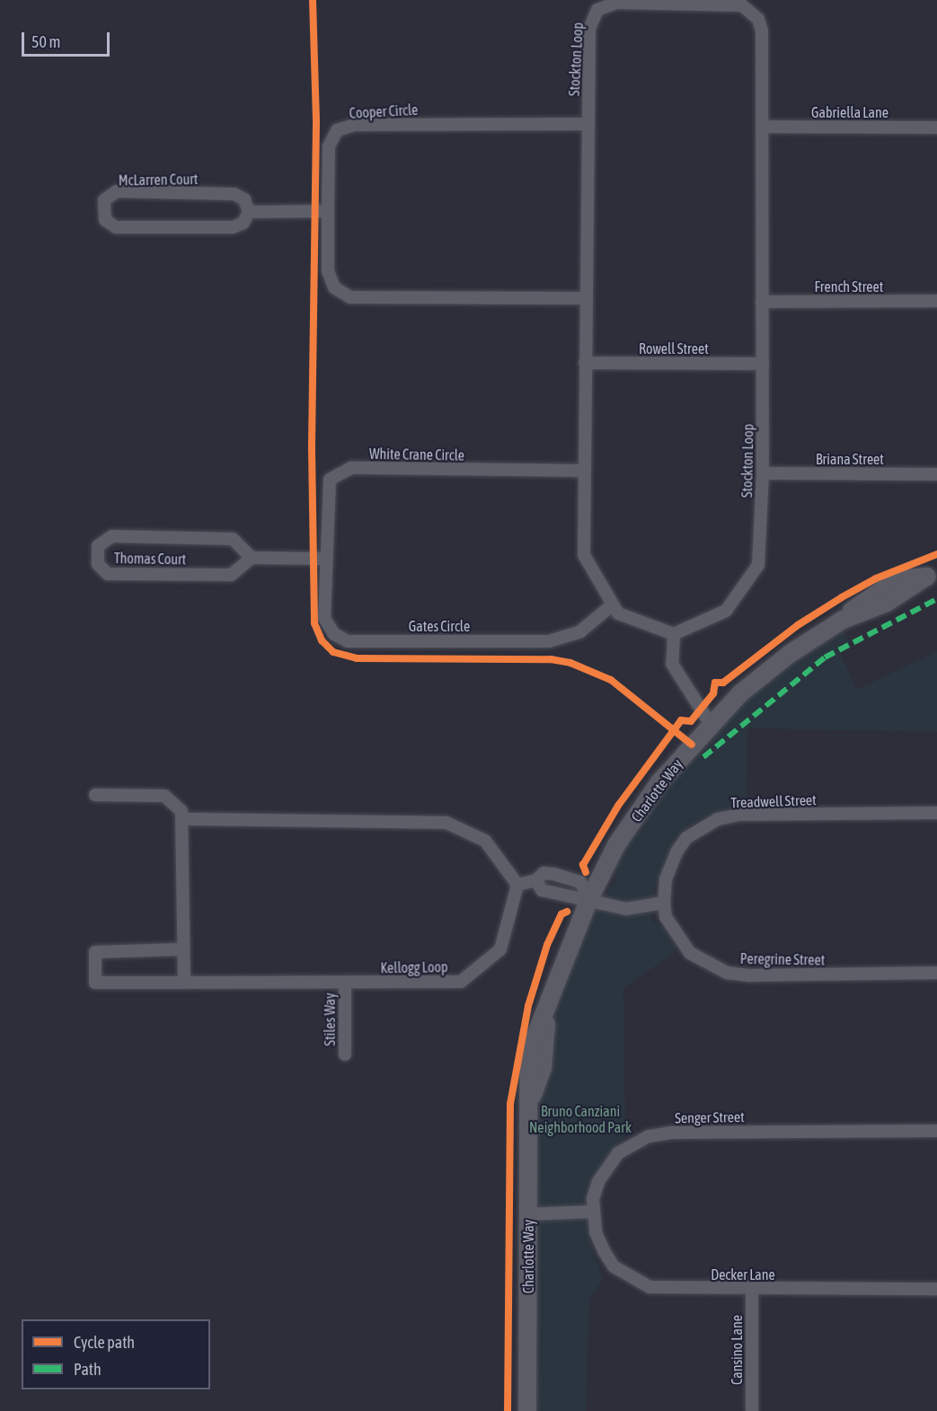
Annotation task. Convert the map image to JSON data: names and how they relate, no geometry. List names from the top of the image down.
{
  "streets": {
    "street": [
      "Stockton Loop",
      "Cooper Circle",
      "Gabriella Lane",
      "McLarren Court",
      "French Street",
      "Rowell Street",
      "White Crane Circle",
      "Briana Street",
      "Thomas Court",
      "Gates Circle",
      "Charlotte Way",
      "Treadwell Street",
      "Peregrine Street",
      "Kellogg Loop",
      "Stiles Way",
      "Senger Street",
      "Decker Lane",
      "Cansino Lane"
    ]
  },
  "crossings": [
    ["Stockton Loop", "Cooper Circle"],
    ["Stockton Loop", "Gabriella Lane"],
    ["Stockton Loop", "French Street"],
    ["Stockton Loop", "Rowell Street"],
    ["Stockton Loop", "White Crane Circle"],
    ["Stockton Loop", "Briana Street"],
    ["Stockton Loop", "Gates Circle"],
    ["White Crane Circle", "Gates Circle"],
    ["Treadwell Street", "Peregrine Street"],
    ["Kellogg Loop", "Stiles Way"],
    ["Senger Street", "Decker Lane"],
    ["Decker Lane", "Cansino Lane"]
  ],
  "parks": ["Bruno Canziani Neighborhood Park"],
  "legend": ["Cycle path", "Path"],
  "scale_bar": "50 m"
}
